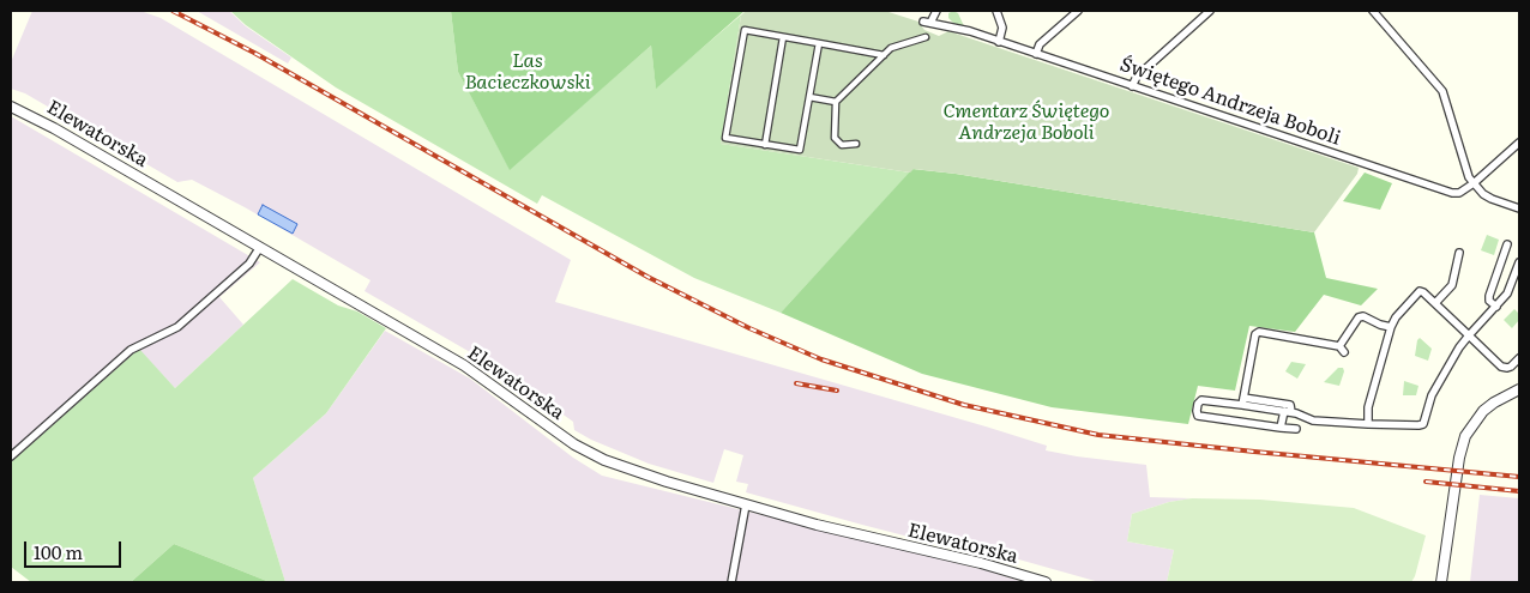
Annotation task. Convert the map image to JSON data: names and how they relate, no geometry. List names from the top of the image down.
{
  "streets": {
    "street": ["Świętego Andrzeja Boboli", "Elewatorska"]
  },
  "parks": ["Las Bacieczkowski", "Cmentarz Świętego Andrzeja Boboli"],
  "scale_bar": "100 m"
}
